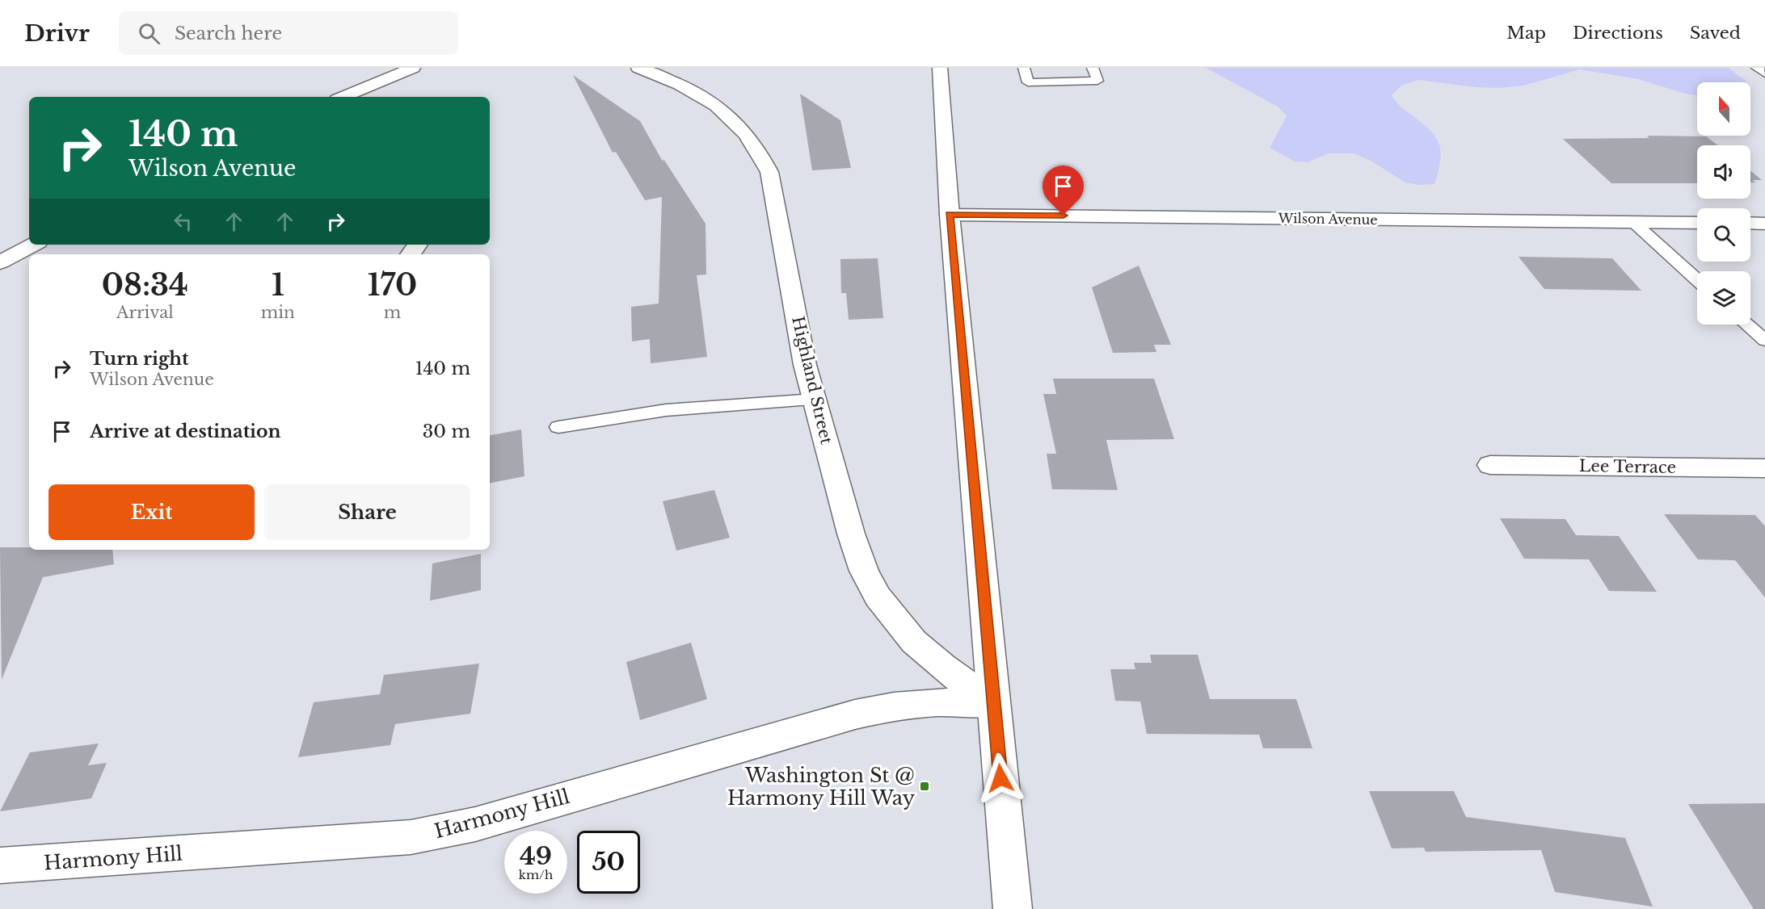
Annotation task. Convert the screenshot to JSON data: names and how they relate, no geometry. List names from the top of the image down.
{
  "streets": {
    "street": [
      "Wilson Avenue",
      "Highland Street",
      "Lee Terrace",
      "Harmony Hill"
    ]
  },
  "crossings": [
    ["Highland Street", "Harmony Hill"]
  ],
  "places": {
    "transit": ["Washington St @ Harmony Hill Way"]
  },
  "north": "top",
  "page": {
    "header": "Drivr",
    "search": "Search here",
    "nav": ["Map", "Directions", "Saved"],
    "turn": ["140 m", "Wilson Avenue"],
    "eta": [
      "08:34",
      "Arrival",
      "1",
      "min",
      "170",
      "m"
    ],
    "list": [
      {
        "name": "Turn right",
        "note": "Wilson Avenue",
        "value": "140 m"
      },
      {
        "name": "Arrive at destination",
        "value": "30 m"
      }
    ],
    "buttons": ["Exit", "Share"],
    "speed": "49 km/h",
    "limit": "50"
  }
}
